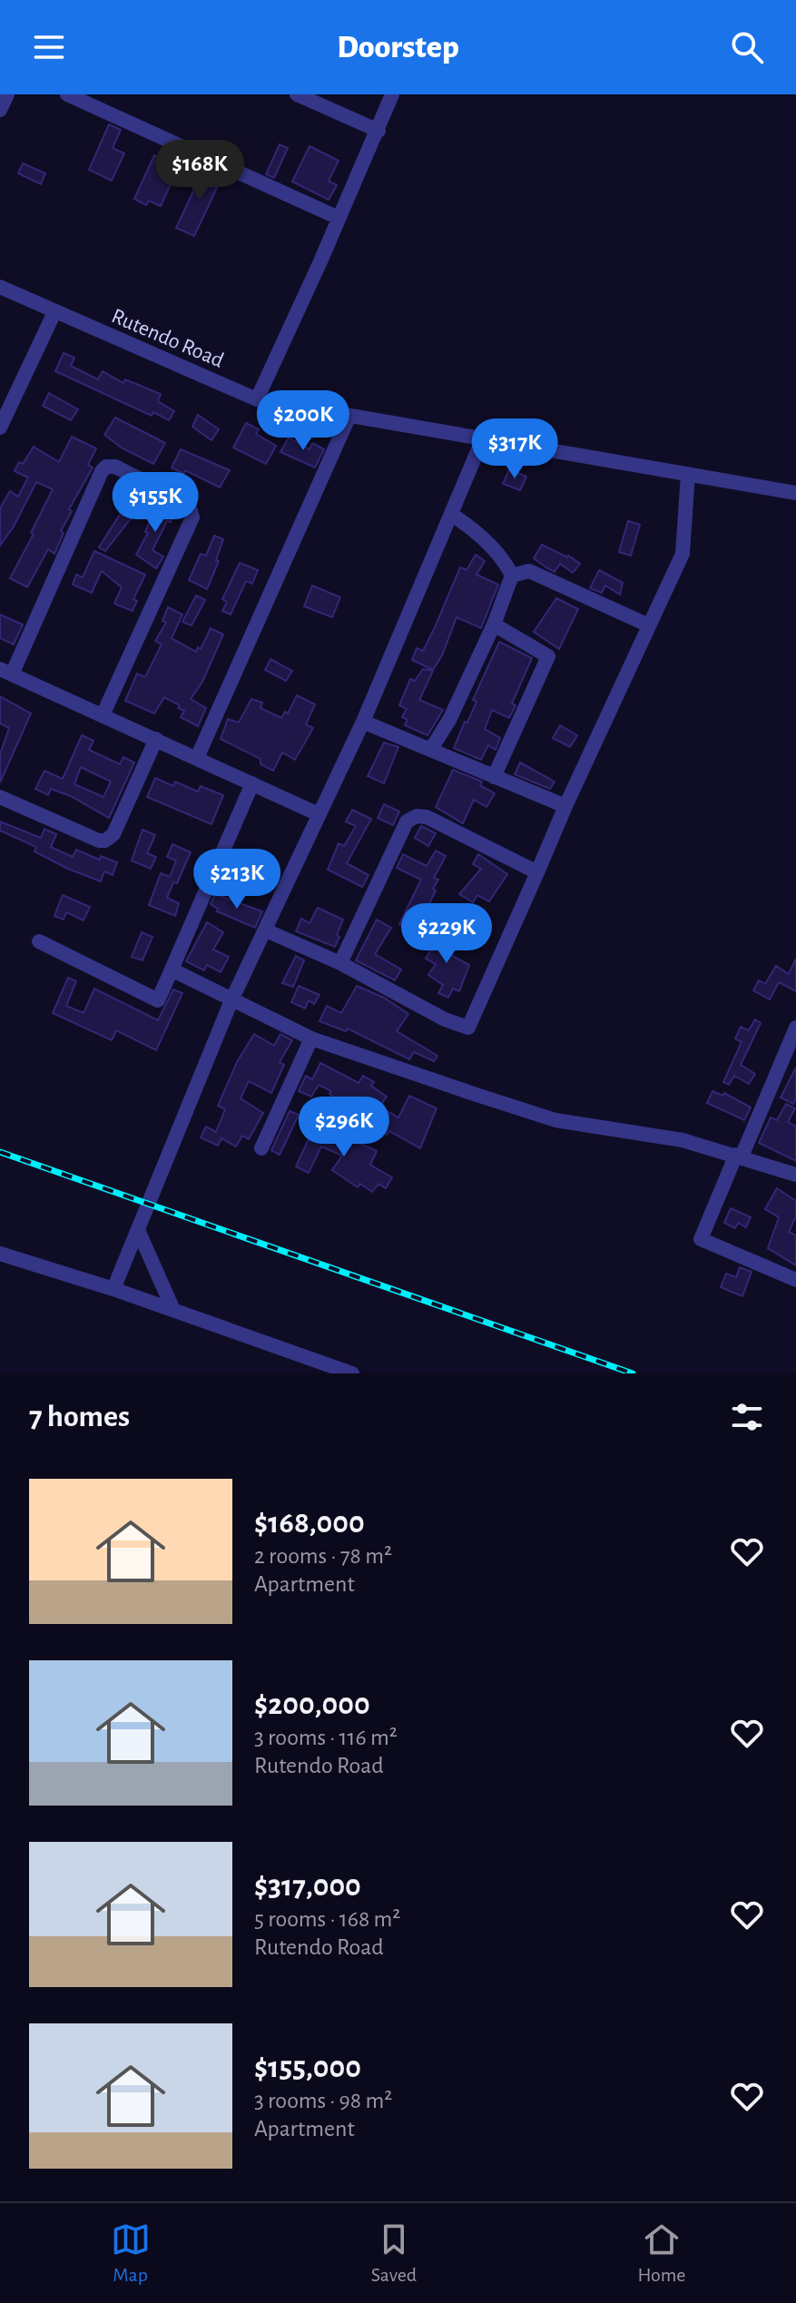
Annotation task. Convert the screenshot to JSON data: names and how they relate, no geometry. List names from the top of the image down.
{
  "streets": {
    "street": ["Rutendo Road"]
  },
  "page": {
    "header": "Doorstep",
    "price": [
      "$168K",
      "$200K",
      "$317K",
      "$155K",
      "$213K",
      "$229K",
      "$296K"
    ],
    "heading": "7 homes",
    "list": [
      {
        "name": "$168,000",
        "note": "2 rooms · 78 m² · Apartment"
      },
      {
        "name": "$200,000",
        "note": "3 rooms · 116 m² · Rutendo Road"
      },
      {
        "name": "$317,000",
        "note": "5 rooms · 168 m² · Rutendo Road"
      },
      {
        "name": "$155,000",
        "note": "3 rooms · 98 m² · Apartment"
      }
    ],
    "tabs": ["Map", "Saved", "Home"]
  }
}
